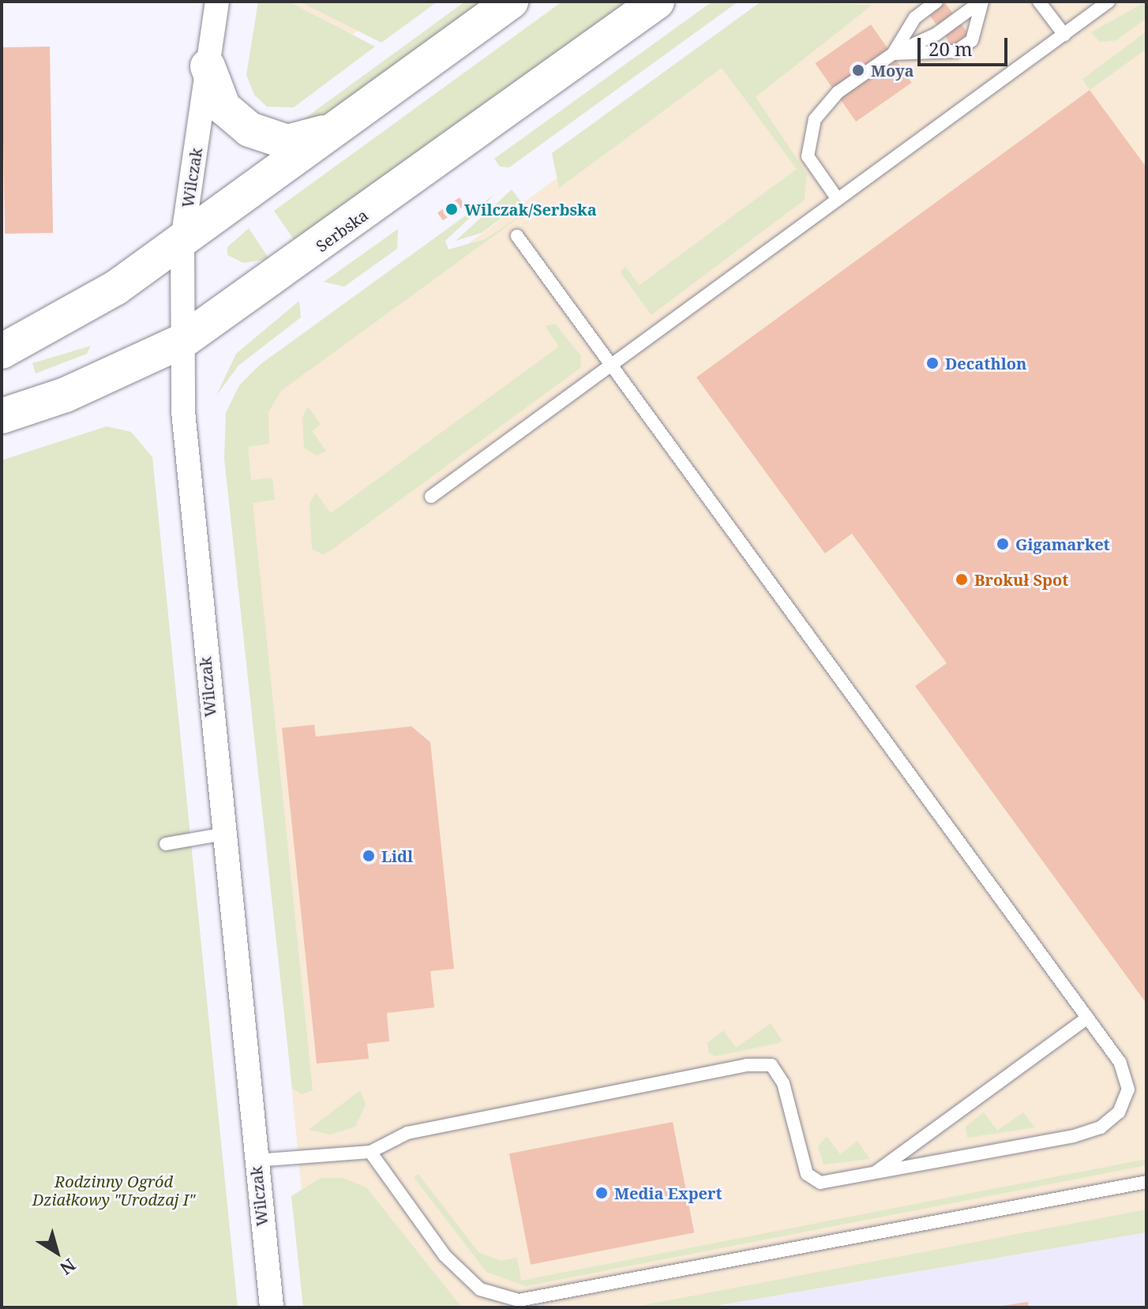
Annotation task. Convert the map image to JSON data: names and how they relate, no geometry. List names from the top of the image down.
{
  "streets": {
    "street": ["Wilczak", "Serbska"]
  },
  "crossings": [
    ["Wilczak", "Serbska"]
  ],
  "parks": ["Rodzinny Ogród Działkowy \"Urodzaj I\""],
  "places": [
    "Moya",
    "Wilczak/Serbska",
    "Decathlon",
    "Gigamarket",
    "Brokuł Spot",
    "Lidl",
    "Media Expert"
  ],
  "scale_bar": "20 m",
  "north": "bottom right"
}
